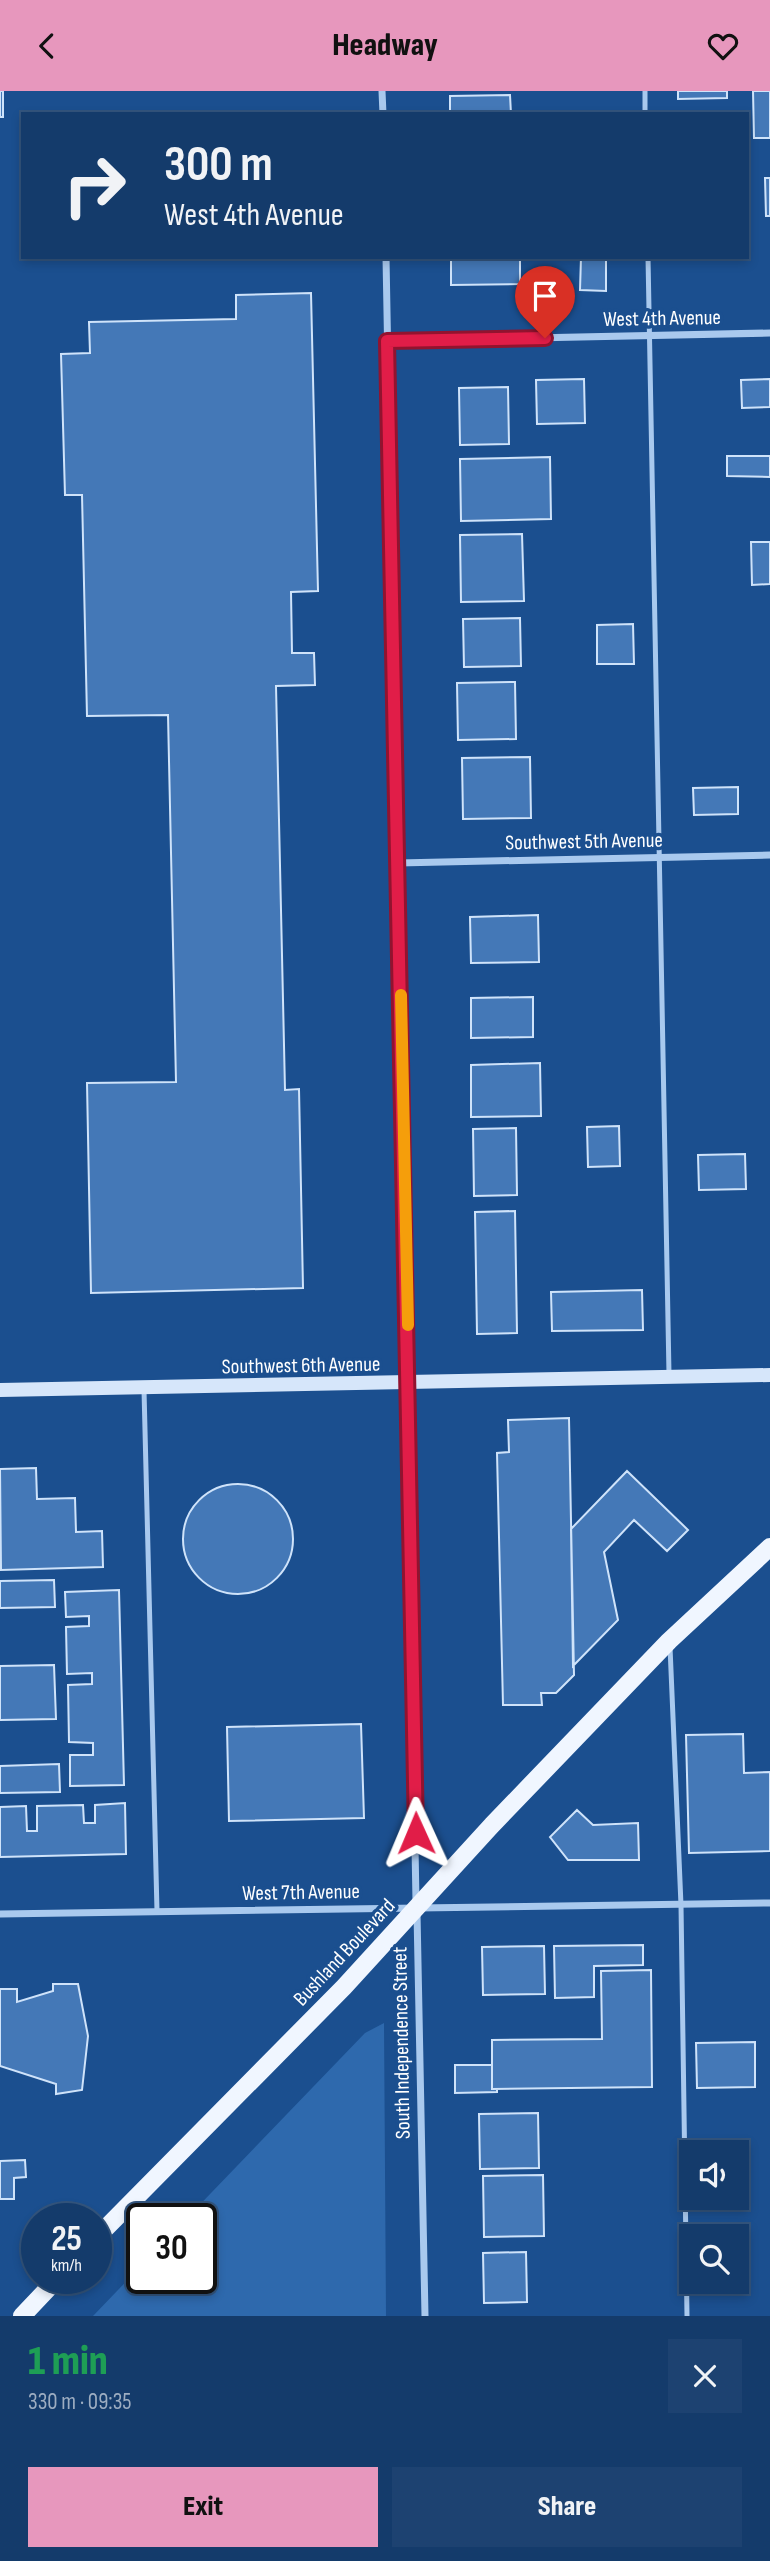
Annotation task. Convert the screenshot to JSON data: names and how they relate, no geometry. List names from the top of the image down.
{
  "streets": {
    "main road": ["Bushland Boulevard"],
    "street": [
      "West 4th Avenue",
      "Southwest 5th Avenue",
      "Southwest 6th Avenue",
      "West 7th Avenue",
      "South Independence Street"
    ]
  },
  "crossings": [
    ["West 4th Avenue", "South Independence Street"],
    ["Southwest 5th Avenue", "South Independence Street"],
    ["Southwest 6th Avenue", "South Independence Street"],
    ["West 7th Avenue", "Bushland Boulevard"],
    ["West 7th Avenue", "South Independence Street"],
    ["Bushland Boulevard", "South Independence Street"]
  ],
  "page": {
    "header": "Headway",
    "turn": ["300 m", "West 4th Avenue"],
    "speed": "25 km/h",
    "limit": "30",
    "heading": ["1 min", "330 m · 09:35"],
    "buttons": ["Exit", "Share"]
  }
}
